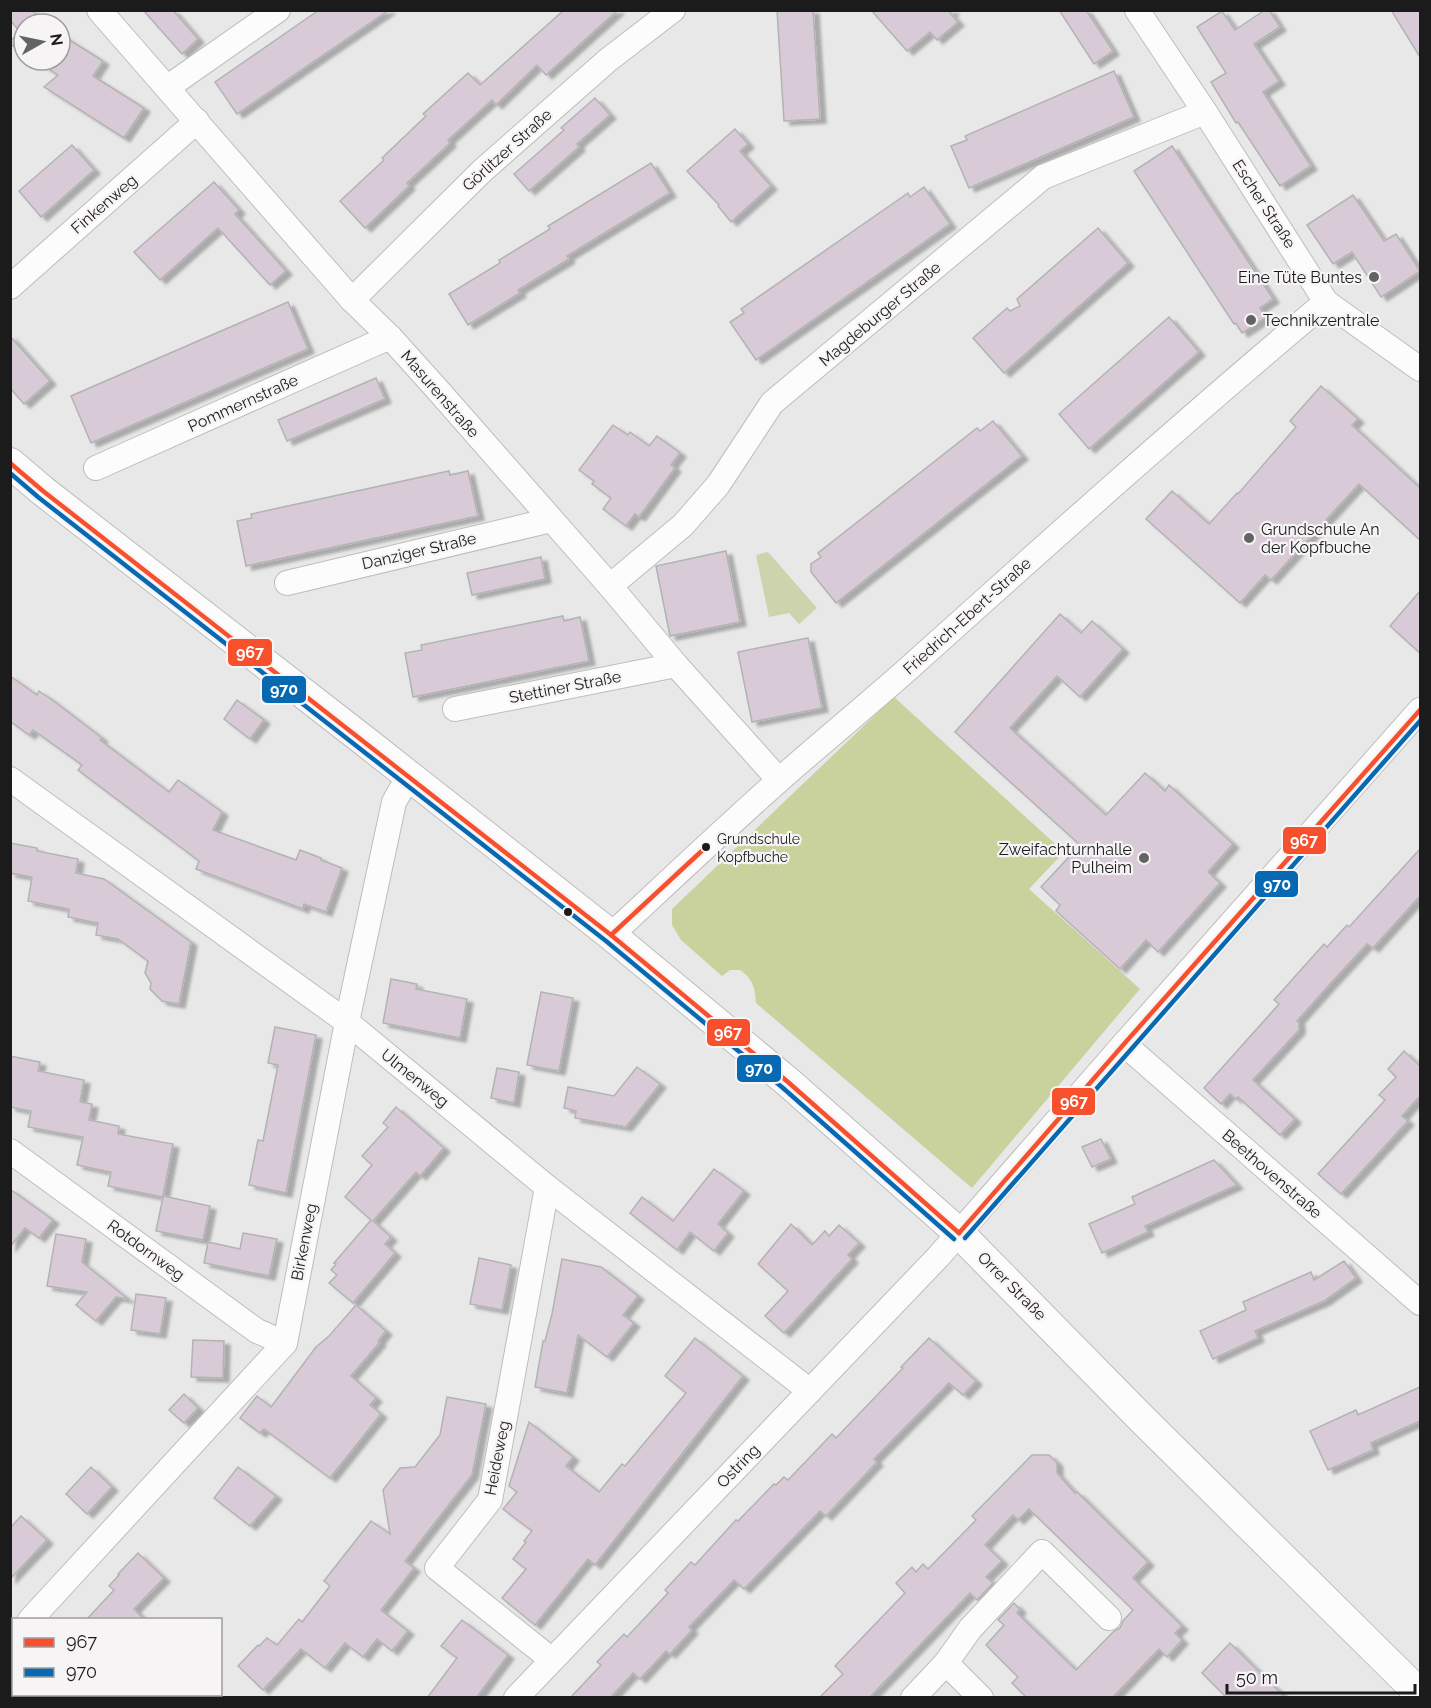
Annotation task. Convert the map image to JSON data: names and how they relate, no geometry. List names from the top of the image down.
{
  "streets": {
    "street": [
      "Görlitzer Straße",
      "Finkenweg",
      "Escher Straße",
      "Magdeburger Straße",
      "Masurenstraße",
      "Pommernstraße",
      "Danziger Straße",
      "Friedrich-Ebert-Straße",
      "Stettiner Straße",
      "Ulmenweg",
      "Beethovenstraße",
      "Birkenweg",
      "Rotdornweg",
      "Orrer Straße",
      "Heideweg",
      "Ostring"
    ]
  },
  "crossings": [
    ["Görlitzer Straße", "Masurenstraße"],
    ["Finkenweg", "Masurenstraße"],
    ["Escher Straße", "Magdeburger Straße"],
    ["Escher Straße", "Friedrich-Ebert-Straße"],
    ["Magdeburger Straße", "Masurenstraße"],
    ["Masurenstraße", "Pommernstraße"],
    ["Masurenstraße", "Danziger Straße"],
    ["Masurenstraße", "Friedrich-Ebert-Straße"],
    ["Masurenstraße", "Stettiner Straße"],
    ["Friedrich-Ebert-Straße", "Orrer Straße"],
    ["Ulmenweg", "Birkenweg"],
    ["Ulmenweg", "Heideweg"],
    ["Ulmenweg", "Ostring"],
    ["Beethovenstraße", "Ostring"],
    ["Birkenweg", "Rotdornweg"],
    ["Birkenweg", "Orrer Straße"],
    ["Orrer Straße", "Ostring"],
    ["Heideweg", "Ostring"]
  ],
  "places": [
    "Eine Tüte Buntes",
    "Technikzentrale",
    "Grundschule An der Kopfbuche",
    "Grundschule Kopfbuche",
    "Zweifachturnhalle Pulheim"
  ],
  "lines": ["transit line 967", "transit line 970"],
  "legend": ["967", "970"],
  "scale_bar": "50 m",
  "north": "right"
}
